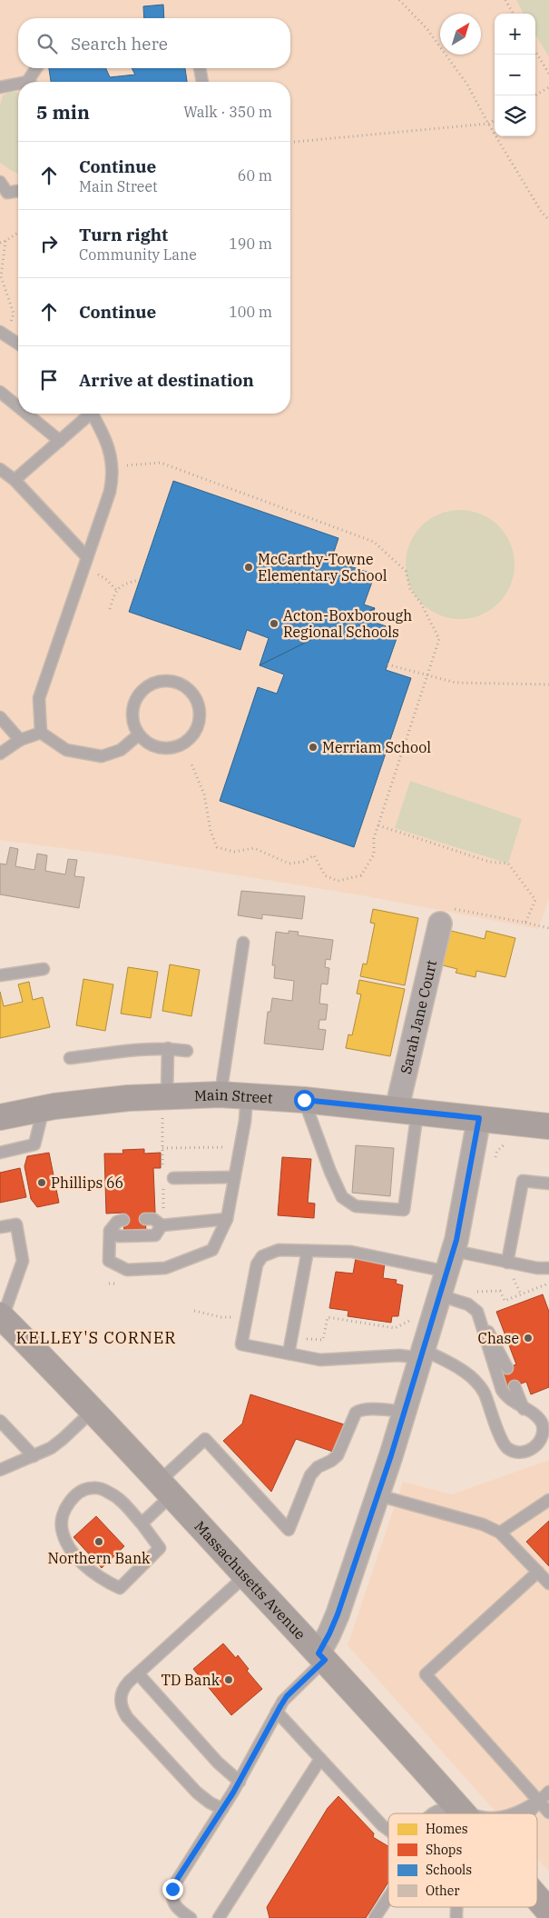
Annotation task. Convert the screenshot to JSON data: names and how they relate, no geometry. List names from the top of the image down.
{
  "streets": {
    "main road": ["Main Street", "Massachusetts Avenue"],
    "street": ["Sarah Jane Court"]
  },
  "crossings": [
    ["Sarah Jane Court", "Main Street"]
  ],
  "districts": ["KELLEY'S CORNER"],
  "places": [
    "McCarthy-Towne Elementary School",
    "Acton-Boxborough Regional Schools",
    "Merriam School",
    "Phillips 66",
    "Chase",
    "Northern Bank",
    "TD Bank"
  ],
  "legend": [
    "Homes",
    "Shops",
    "Schools",
    "Other"
  ],
  "north": "top right",
  "page": {
    "map_buttons": ["+", "−"],
    "search": "Search here",
    "heading": ["5 min", "Walk · 350 m"],
    "list": [
      ["Continue", "Main Street", "60 m"],
      ["Turn right", "Community Lane", "190 m"],
      ["Continue", "100 m"],
      "Arrive at destination"
    ]
  }
}
